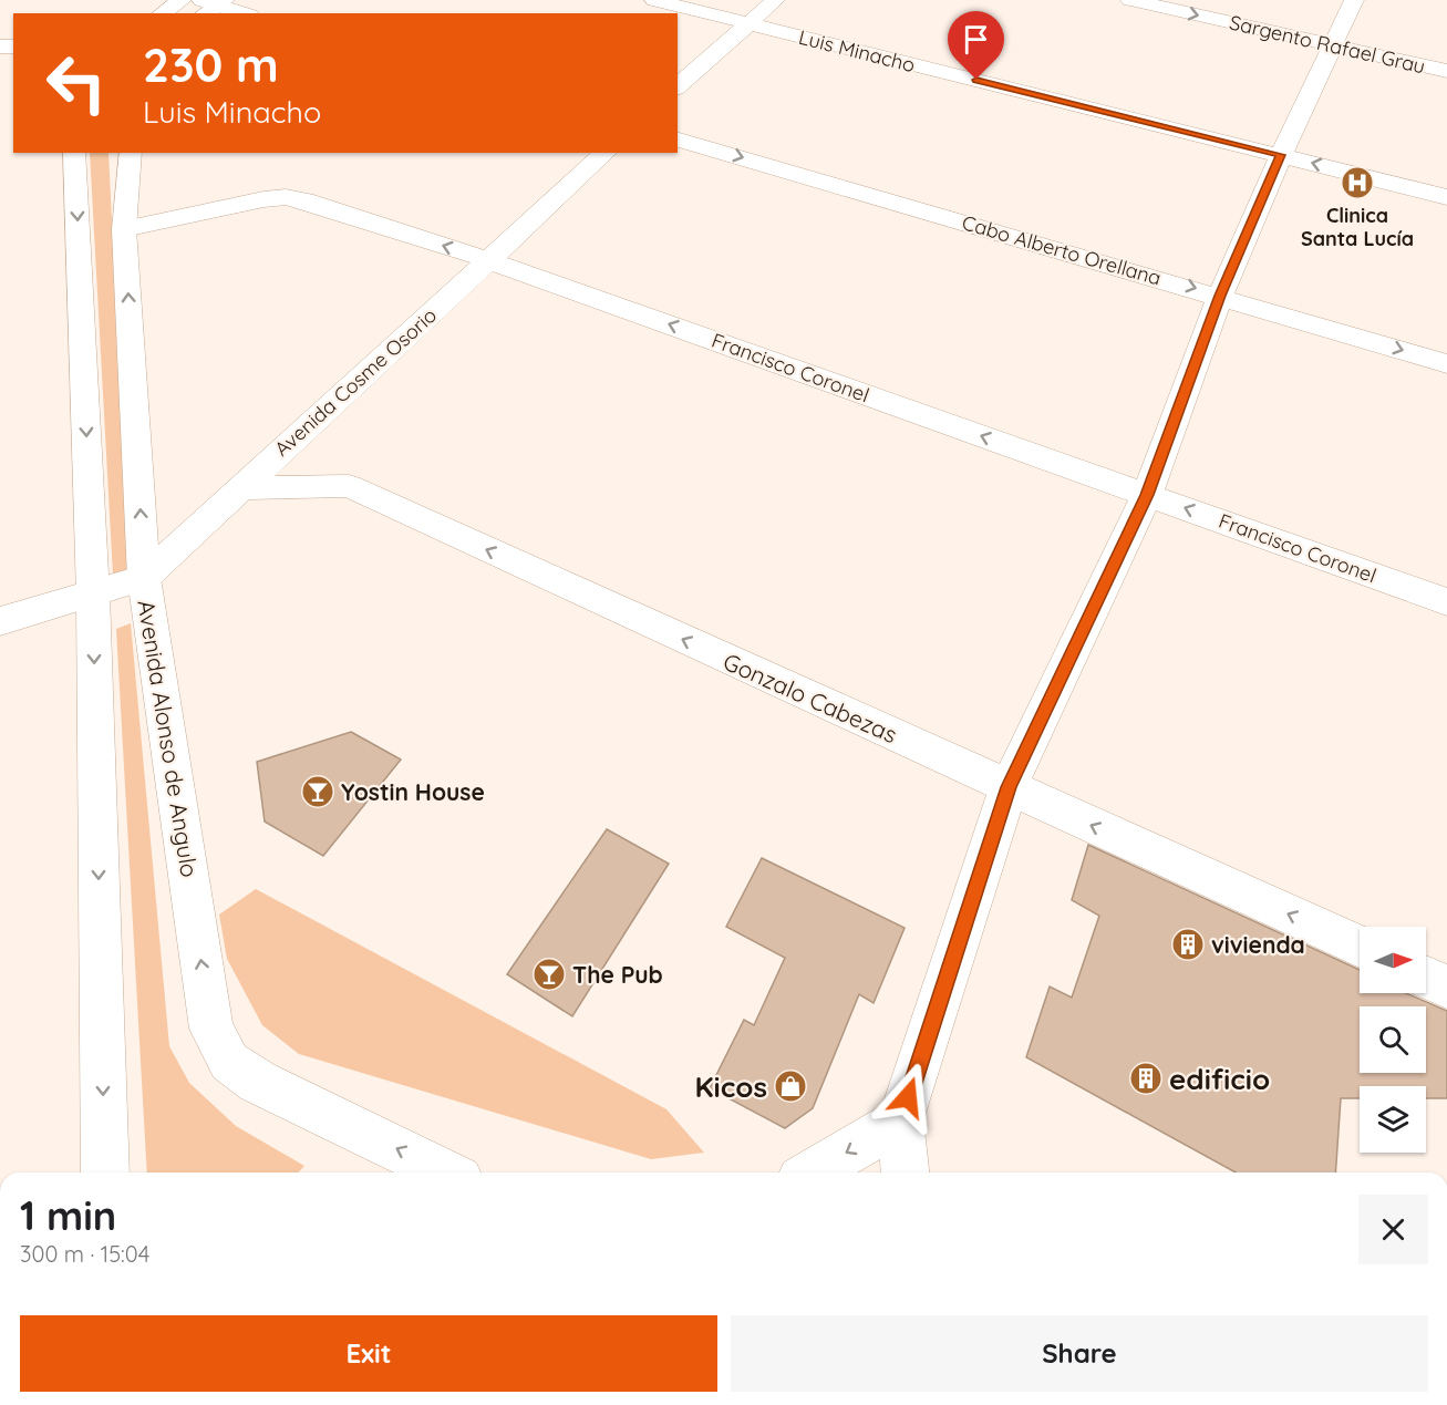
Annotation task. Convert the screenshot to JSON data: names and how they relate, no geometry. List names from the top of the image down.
{
  "streets": {
    "street": [
      "Sargento Rafael Grau",
      "Luis Minacho",
      "Cabo Alberto Orellana",
      "Francisco Coronel",
      "Avenida Cosme Osorio",
      "Gonzalo Cabezas",
      "Avenida Alonso de Angulo"
    ]
  },
  "crossings": [
    ["Francisco Coronel", "Avenida Cosme Osorio"],
    ["Francisco Coronel", "Avenida Alonso de Angulo"],
    ["Avenida Cosme Osorio", "Gonzalo Cabezas"],
    ["Avenida Cosme Osorio", "Avenida Alonso de Angulo"]
  ],
  "one_way": [
    "Sargento Rafael Grau",
    "Cabo Alberto Orellana",
    "Francisco Coronel",
    "Gonzalo Cabezas"
  ],
  "places": {
    "hospital": ["Clinica Santa Lucía"],
    "bar": ["Yostin House", "The Pub"],
    "building": ["vivienda", "edificio"],
    "shop": ["Kicos"]
  },
  "north": "right",
  "page": {
    "turn": ["230 m", "Luis Minacho"],
    "heading": ["1 min", "300 m · 15:04"],
    "buttons": ["Exit", "Share"]
  }
}
